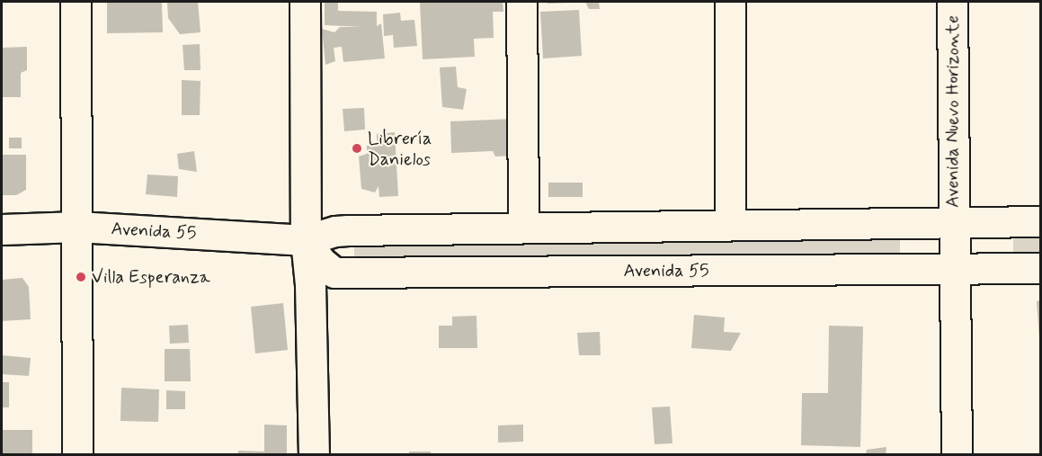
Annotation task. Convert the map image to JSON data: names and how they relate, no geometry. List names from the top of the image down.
{
  "streets": {
    "street": ["Avenida Nuevo Horizonte", "Avenida 55"]
  },
  "crossings": [
    ["Avenida Nuevo Horizonte", "Avenida 55"]
  ],
  "places": ["Librería Danielos", "Villa Esperanza"]
}
